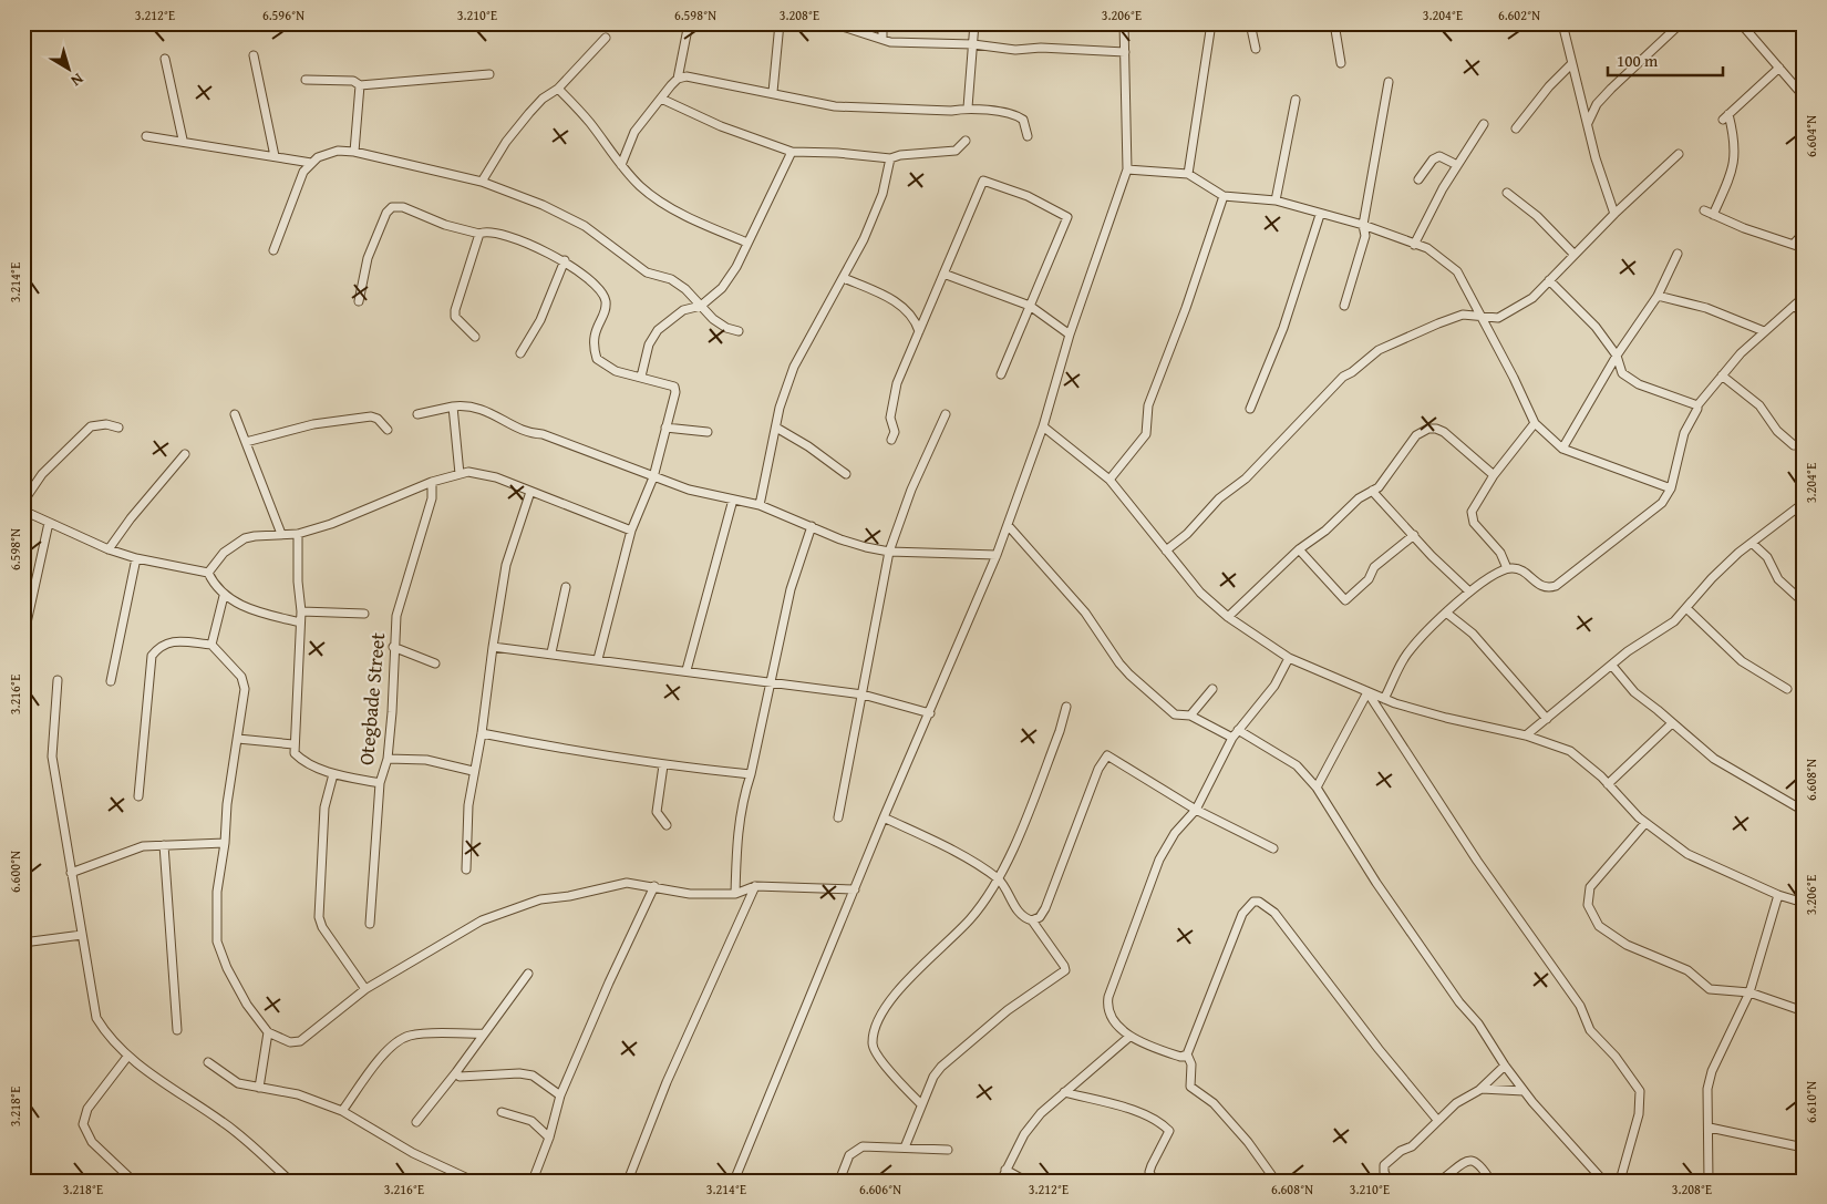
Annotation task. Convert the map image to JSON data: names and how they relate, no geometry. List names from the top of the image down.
{
  "streets": {
    "street": ["Otegbade Street"]
  },
  "scale_bar": "100 m",
  "north": "bottom right",
  "coordinates": [
    "3.212°E",
    "6.596°N",
    "3.210°E",
    "6.598°N",
    "3.208°E",
    "3.206°E",
    "3.204°E",
    "6.602°N",
    "6.604°N",
    "3.214°E",
    "3.216°E",
    "6.608°N",
    "6.600°N",
    "6.610°N",
    "3.218°E",
    "6.606°N"
  ]
}
